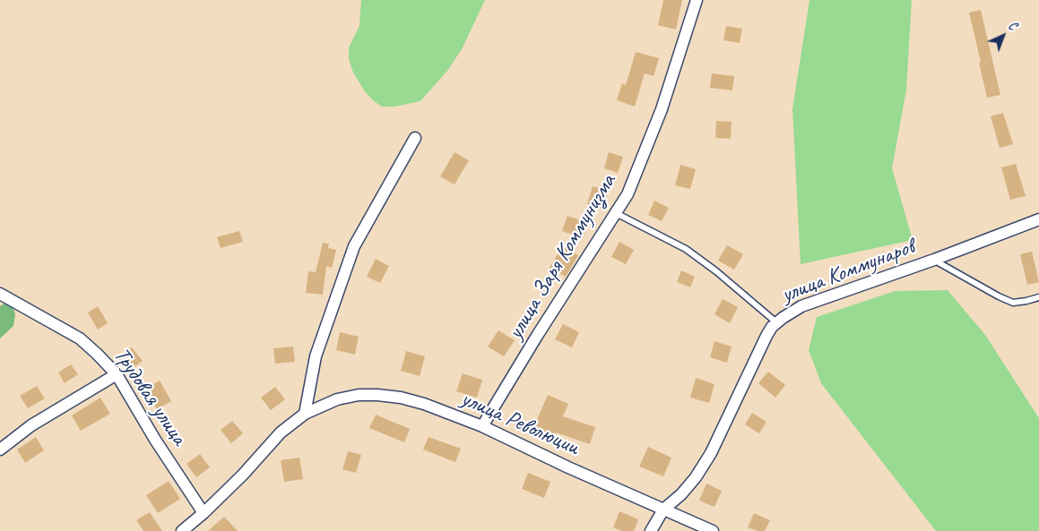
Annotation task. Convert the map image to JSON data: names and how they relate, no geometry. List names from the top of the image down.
{
  "streets": {
    "street": [
      "улица Заря Коммунизма",
      "улица Коммунаров",
      "Трудовая улица",
      "улица Революции"
    ]
  },
  "crossings": [
    ["улица Заря Коммунизма", "улица Революции"],
    ["улица Коммунаров", "улица Революции"],
    ["Трудовая улица", "улица Революции"]
  ],
  "north": "top right"
}
